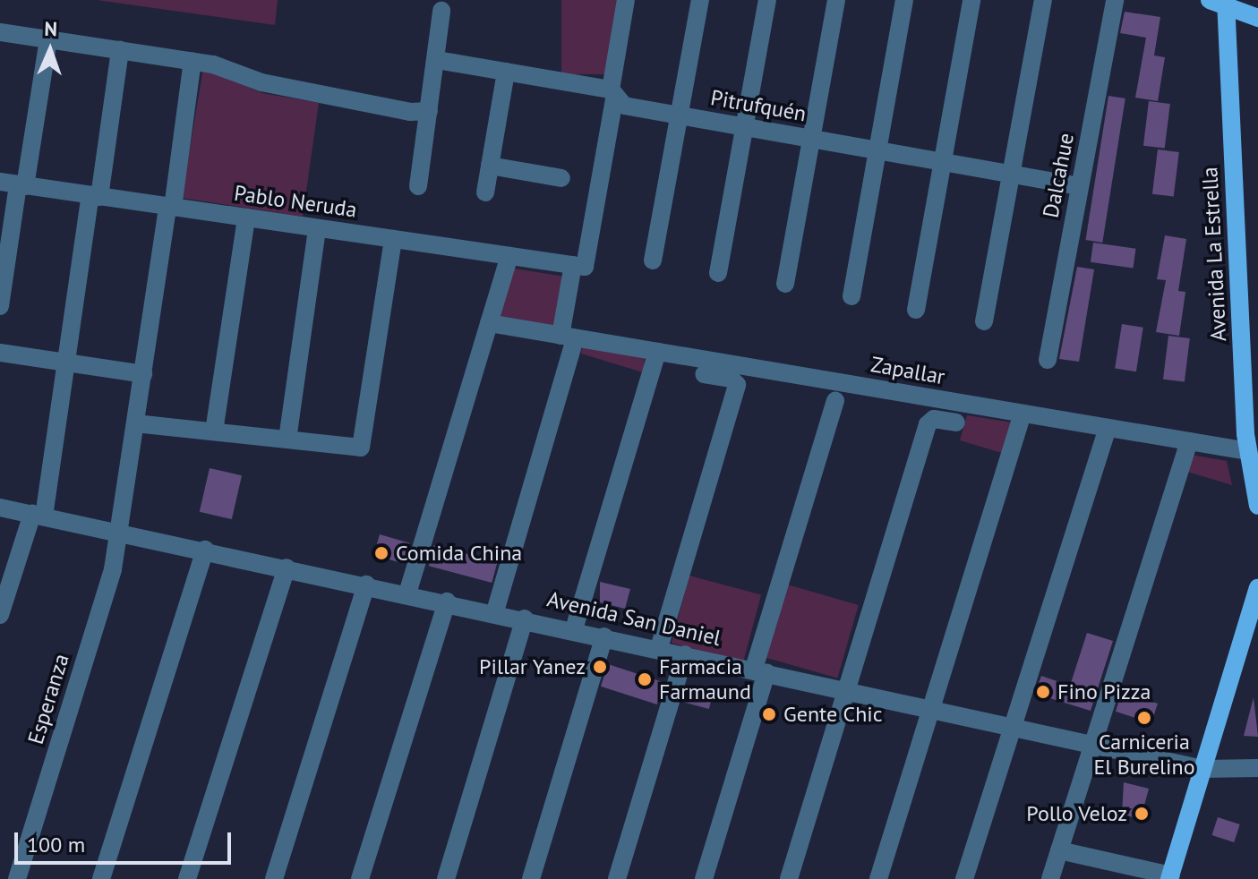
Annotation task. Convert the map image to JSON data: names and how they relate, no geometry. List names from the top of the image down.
{
  "streets": {
    "main road": ["Avenida La Estrella"],
    "street": [
      "Pitrufquén",
      "Dalcahue",
      "Pablo Neruda",
      "Zapallar",
      "Avenida San Daniel",
      "Esperanza"
    ]
  },
  "crossings": [
    ["Pitrufquén", "Dalcahue"],
    ["Pablo Neruda", "Esperanza"],
    ["Avenida La Estrella", "Zapallar"],
    ["Avenida San Daniel", "Esperanza"]
  ],
  "places": [
    "Comida China",
    "Pillar Yanez",
    "Farmacia Farmaund",
    "Fino Pizza",
    "Gente Chic",
    "Carniceria El Burelino",
    "Pollo Veloz"
  ],
  "scale_bar": "100 m",
  "north": "top"
}
